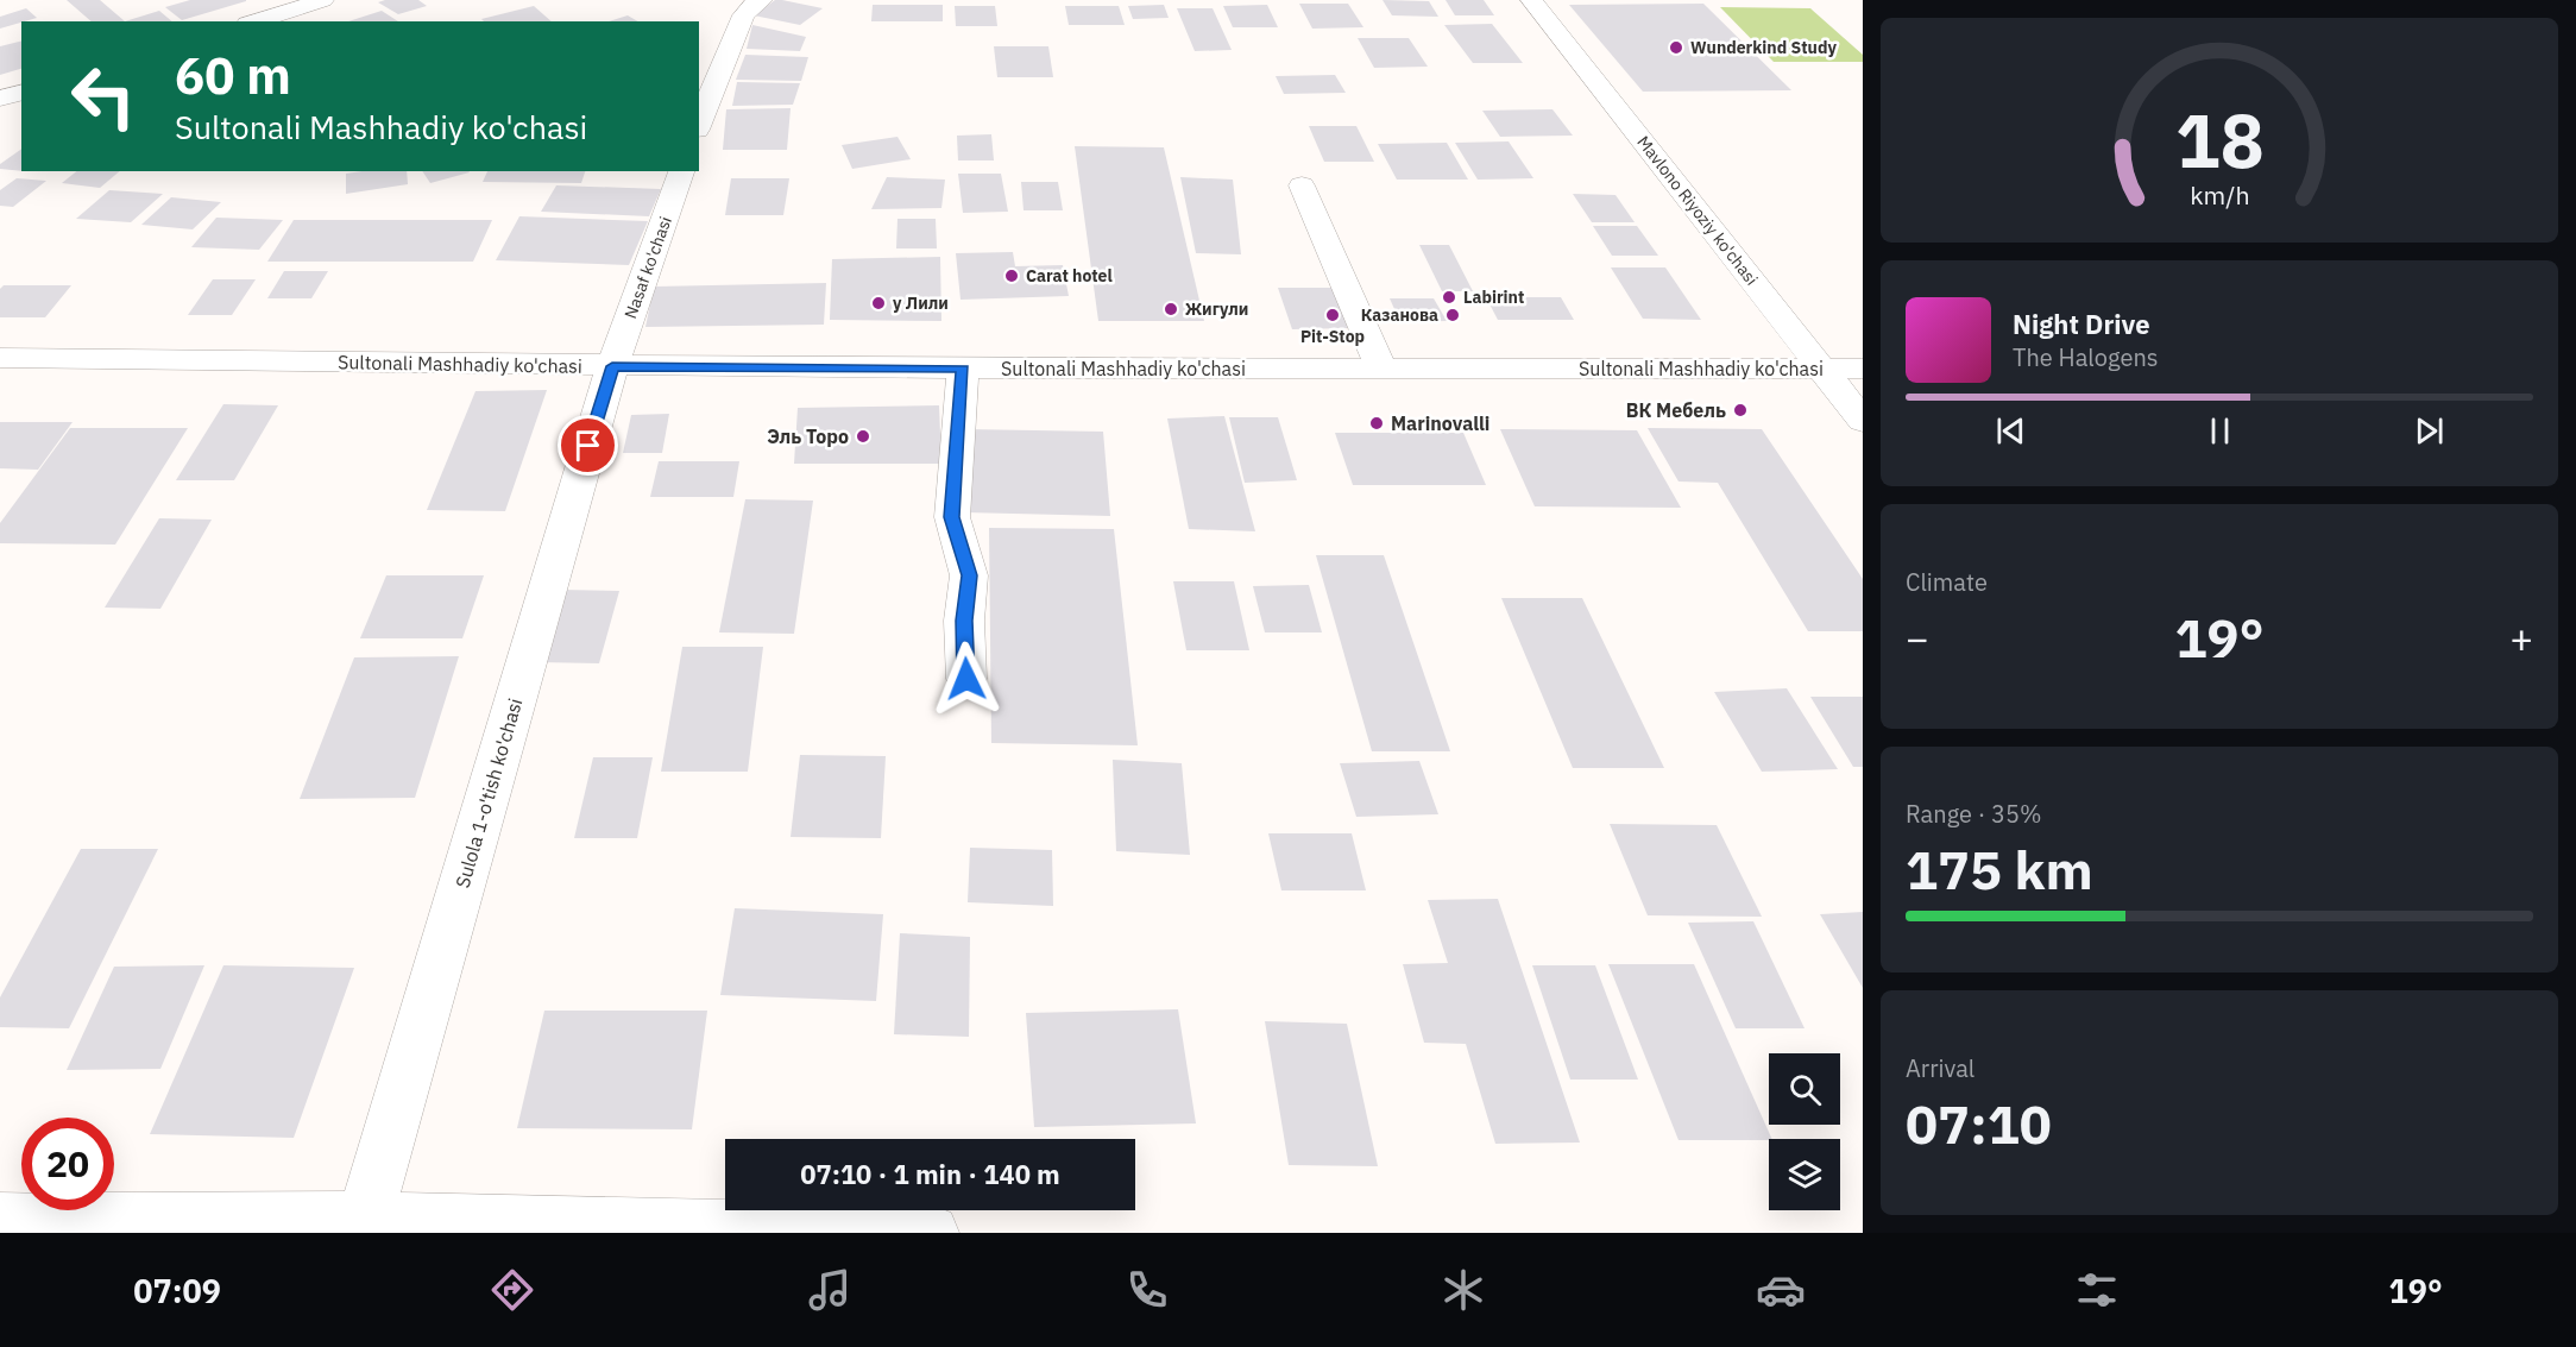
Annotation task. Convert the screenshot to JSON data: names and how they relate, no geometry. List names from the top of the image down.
{
  "streets": {
    "street": [
      "Mavlono Riyoziy ko'chasi",
      "Nasaf ko'chasi",
      "Sultonali Mashhadiy ko'chasi",
      "Sulola 1-o'tish ko'chasi"
    ]
  },
  "crossings": [
    ["Mavlono Riyoziy ko'chasi", "Sultonali Mashhadiy ko'chasi"],
    ["Nasaf ko'chasi", "Sultonali Mashhadiy ko'chasi"],
    ["Nasaf ko'chasi", "Sulola 1-o'tish ko'chasi"],
    ["Sultonali Mashhadiy ko'chasi", "Sulola 1-o'tish ko'chasi"]
  ],
  "places": [
    "Wunderkind Study",
    "Carat hotel",
    "Labirint",
    "у Лили",
    "Жигули",
    "Pit-Stop",
    "Казанова",
    "ВК Мебель",
    "Marinovalli",
    "Эль Торо"
  ],
  "page": {
    "turn": ["60 m", "Sultonali Mashhadiy ko'chasi"],
    "song": ["Night Drive", "The Halogens"],
    "tile": [
      "Climate",
      ["Range · 35%", "175 km"],
      ["Arrival", "07:10"]
    ],
    "heat": ["−", "19°", "+"],
    "limit": "20",
    "trip": "07:10 · 1 min · 140 m",
    "tabs": ["07:09", "19°"],
    "gauge": ["18", "km/h"]
  }
}
